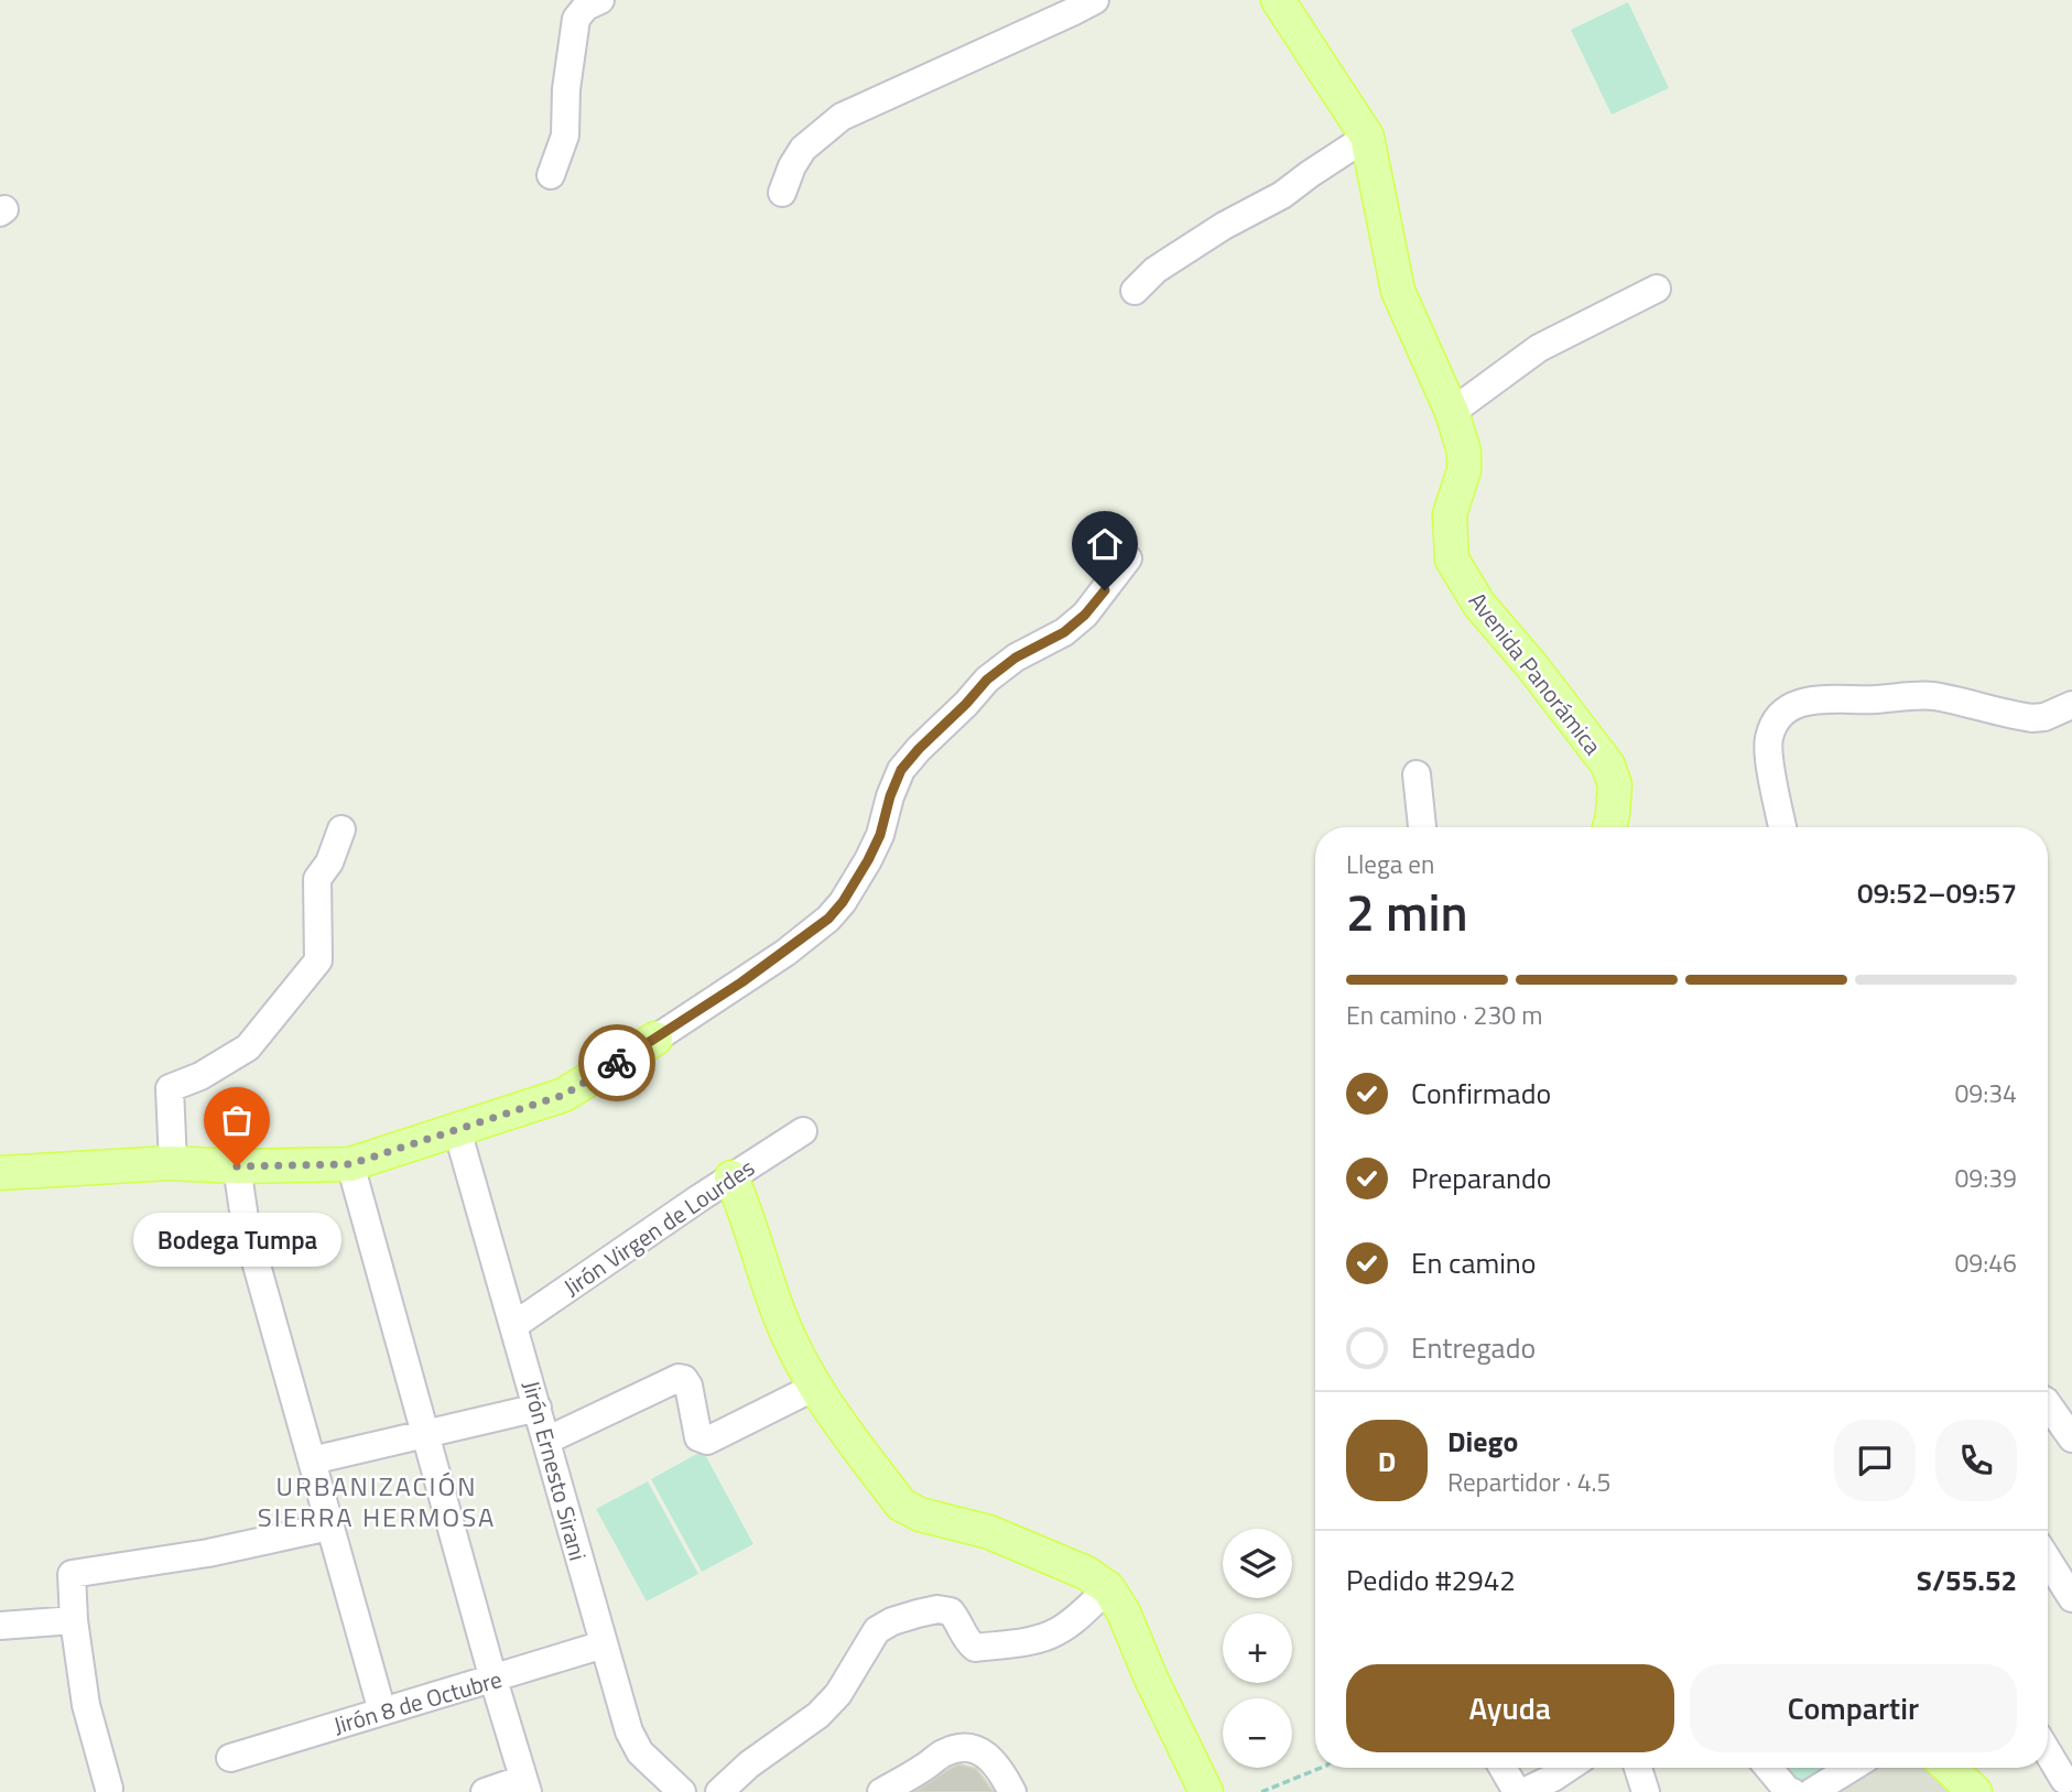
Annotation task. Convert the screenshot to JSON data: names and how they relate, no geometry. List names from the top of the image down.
{
  "streets": {
    "main road": ["Avenida Panorámica"],
    "street": ["Jirón Virgen de Lourdes", "Jirón Ernesto Sirani", "Jirón 8 de Octubre"]
  },
  "crossings": [
    ["Jirón Virgen de Lourdes", "Jirón Ernesto Sirani"],
    ["Jirón Ernesto Sirani", "Jirón 8 de Octubre"]
  ],
  "districts": ["URBANIZACIÓN SIERRA HERMOSA"],
  "places": ["Bodega Tumpa"],
  "page": {
    "heading": ["2 min", "Llega en", "09:52–09:57"],
    "panel": [
      "Diego",
      "Repartidor · 4.5",
      "Pedido #2942",
      "S/55.52"
    ],
    "bar": "En camino · 230 m",
    "list": [
      ["Confirmado", "09:34"],
      ["Preparando", "09:39"],
      ["En camino", "09:46"],
      "Entregado"
    ],
    "bubble": "Bodega Tumpa",
    "round": "D",
    "map_buttons": ["+", "−"],
    "buttons": ["Ayuda", "Compartir"]
  }
}
